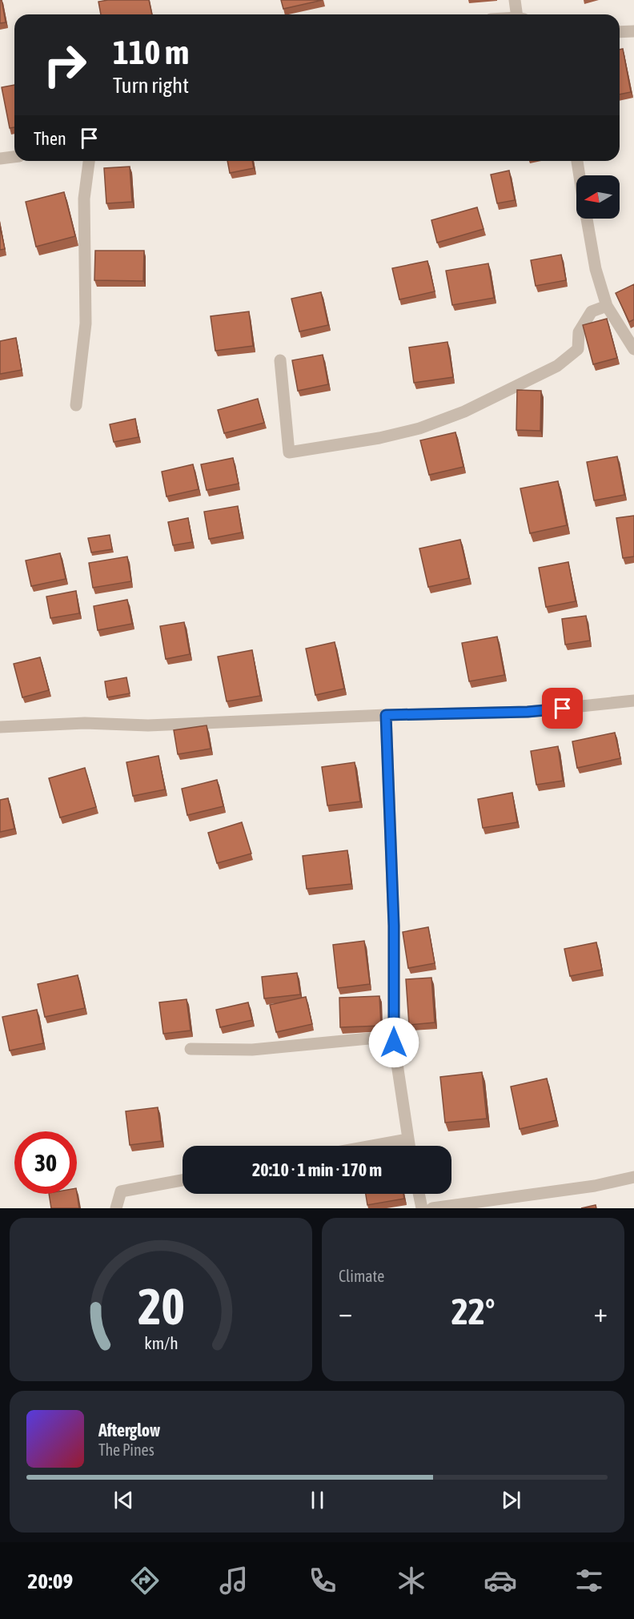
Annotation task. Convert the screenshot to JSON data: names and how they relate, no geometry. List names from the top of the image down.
{
  "north": "left",
  "page": {
    "turn": ["110 m", "Turn right"],
    "then": "Then",
    "limit": "30",
    "trip": "20:10 · 1 min · 170 m",
    "tile": "Climate",
    "heat": ["−", "22°", "+"],
    "song": ["Afterglow", "The Pines"],
    "tabs": "20:09",
    "gauge": ["20", "km/h"]
  }
}
